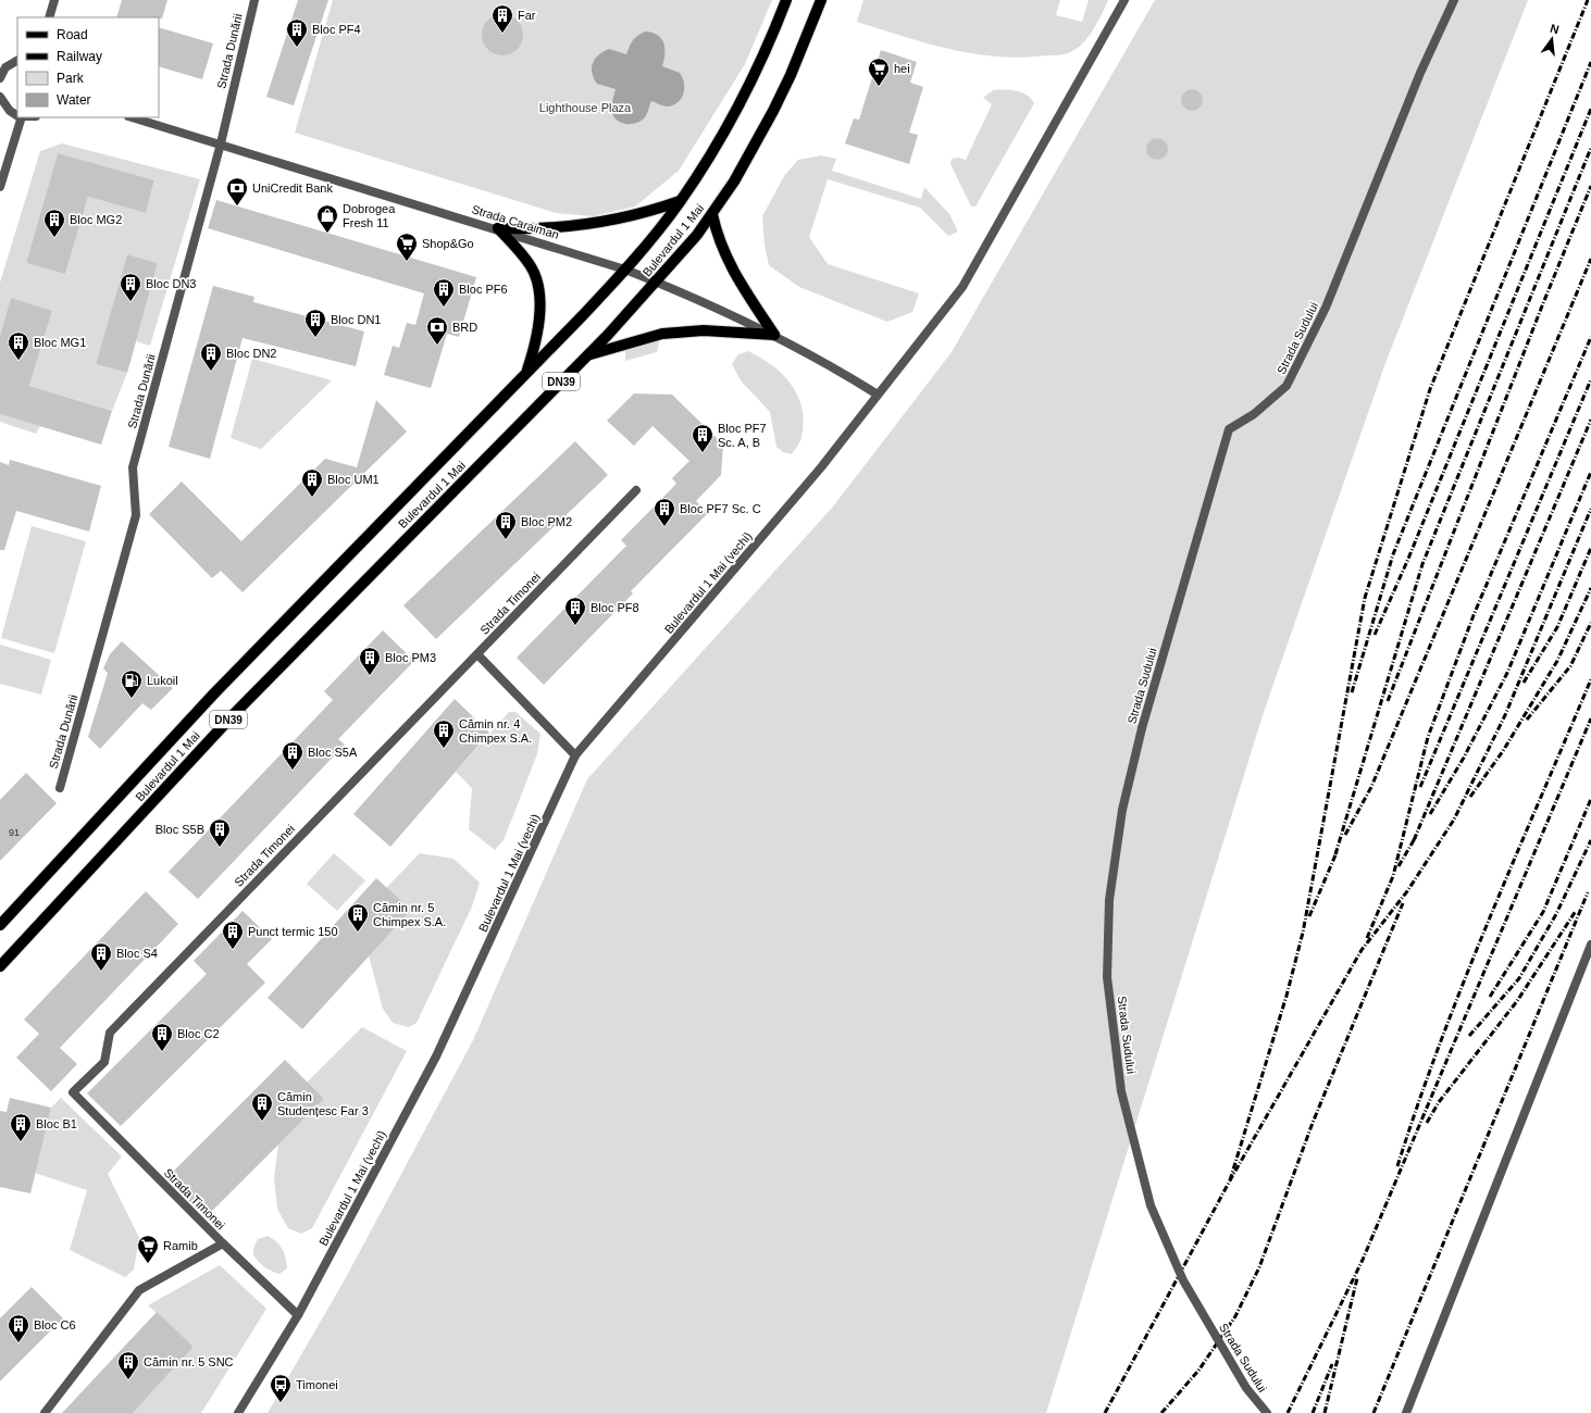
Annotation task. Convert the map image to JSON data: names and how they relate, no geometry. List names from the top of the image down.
{
  "streets": {
    "main road": ["Bulevardul 1 Mai", "DN39"],
    "street": [
      "Strada Dunării",
      "Strada Caraiman",
      "Strada Sudului",
      "Bulevardul 1 Mai (vechi)",
      "Strada Timonei"
    ]
  },
  "crossings": [
    ["Strada Dunării", "Strada Caraiman"],
    ["Strada Caraiman", "Bulevardul 1 Mai"],
    ["Strada Caraiman", "Bulevardul 1 Mai (vechi)"],
    ["Bulevardul 1 Mai (vechi)", "Strada Timonei"]
  ],
  "parks": ["Lighthouse Plaza"],
  "places": {
    "building": [
      "Far",
      "Bloc PF4",
      "Bloc MG2",
      "Bloc DN3",
      "Bloc PF6",
      "Bloc DN1",
      "Bloc MG1",
      "Bloc DN2",
      "Bloc PF7 Sc. A, B",
      "Bloc UM1",
      "Bloc PF7 Sc. C",
      "Bloc PM2",
      "Bloc PF8",
      "Bloc PM3",
      "Cămin nr. 4 Chimpex S.A.",
      "Bloc S5A",
      "Bloc S5B",
      "Cămin nr. 5 Chimpex S.A.",
      "Punct termic 150",
      "Bloc S4",
      "Bloc C2",
      "Cămin Studențesc Far 3",
      "Bloc B1",
      "Bloc C6",
      "Cămin nr. 5 SNC"
    ],
    "supermarket": ["hei", "Shop&Go", "Ramib"],
    "bank": ["UniCredit Bank", "BRD"],
    "shop": ["Dobrogea Fresh 11"],
    "fuel station": ["Lukoil"],
    "bus stop": ["Timonei"]
  },
  "house_numbers": ["91"],
  "legend": [
    "Road",
    "Railway",
    "Park",
    "Water"
  ],
  "north": "top"
}
